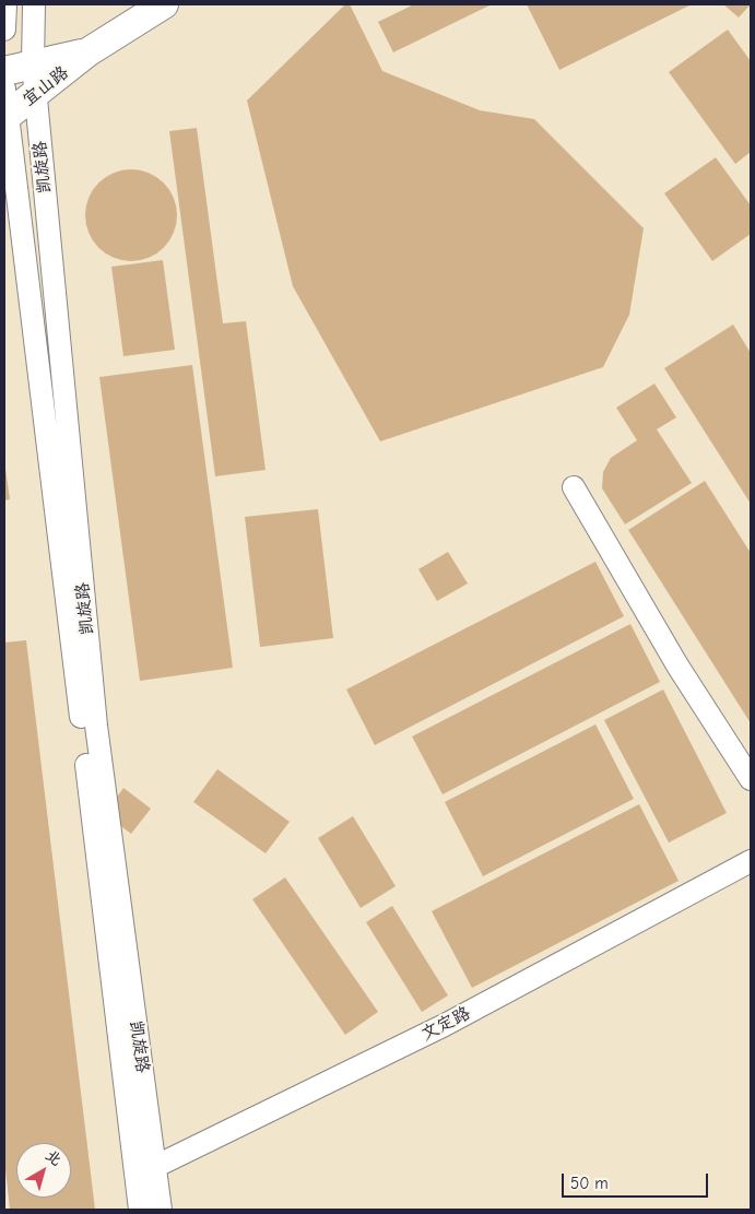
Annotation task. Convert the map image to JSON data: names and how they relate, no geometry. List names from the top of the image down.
{
  "streets": {
    "main road": ["宜山路"],
    "street": ["凯旋路", "文定路"]
  },
  "crossings": [
    ["宜山路", "凯旋路"],
    ["凯旋路", "文定路"]
  ],
  "scale_bar": "50 m",
  "north": "top right"
}
